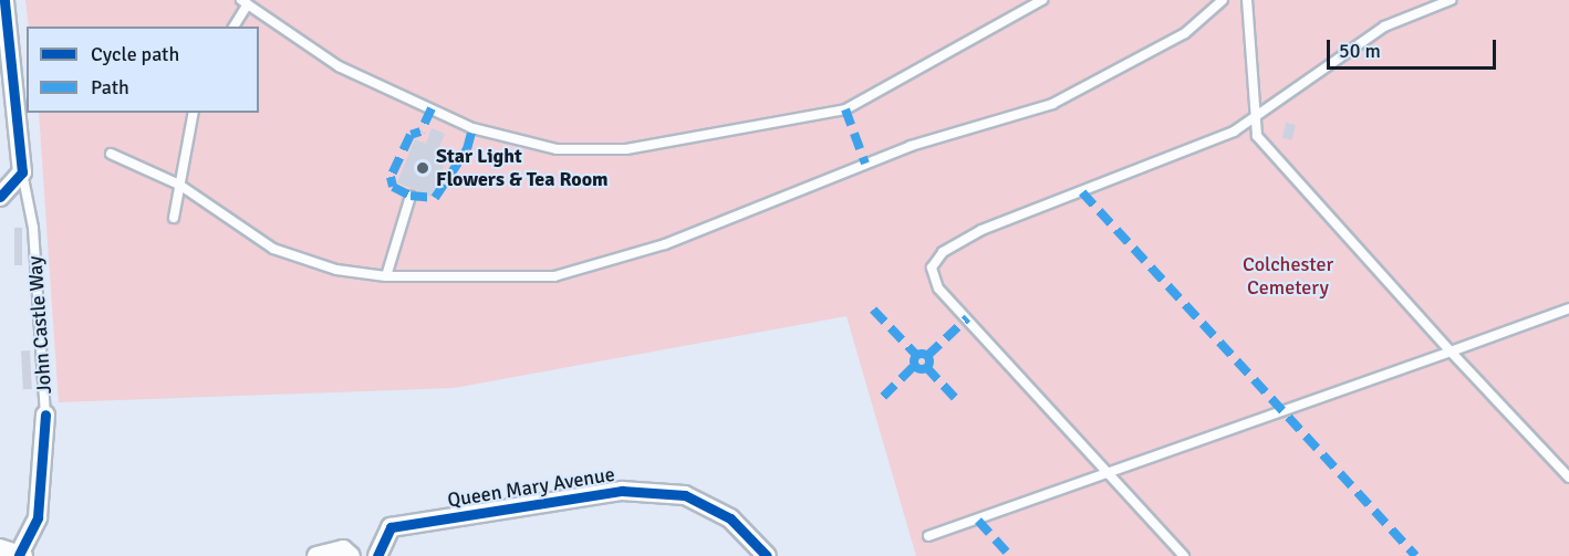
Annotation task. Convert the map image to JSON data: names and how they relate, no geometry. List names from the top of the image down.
{
  "streets": {
    "street": ["John Castle Way", "Queen Mary Avenue"]
  },
  "parks": ["Colchester Cemetery"],
  "places": ["Star Light Flowers & Tea Room"],
  "legend": ["Cycle path", "Path"],
  "scale_bar": "50 m"
}
